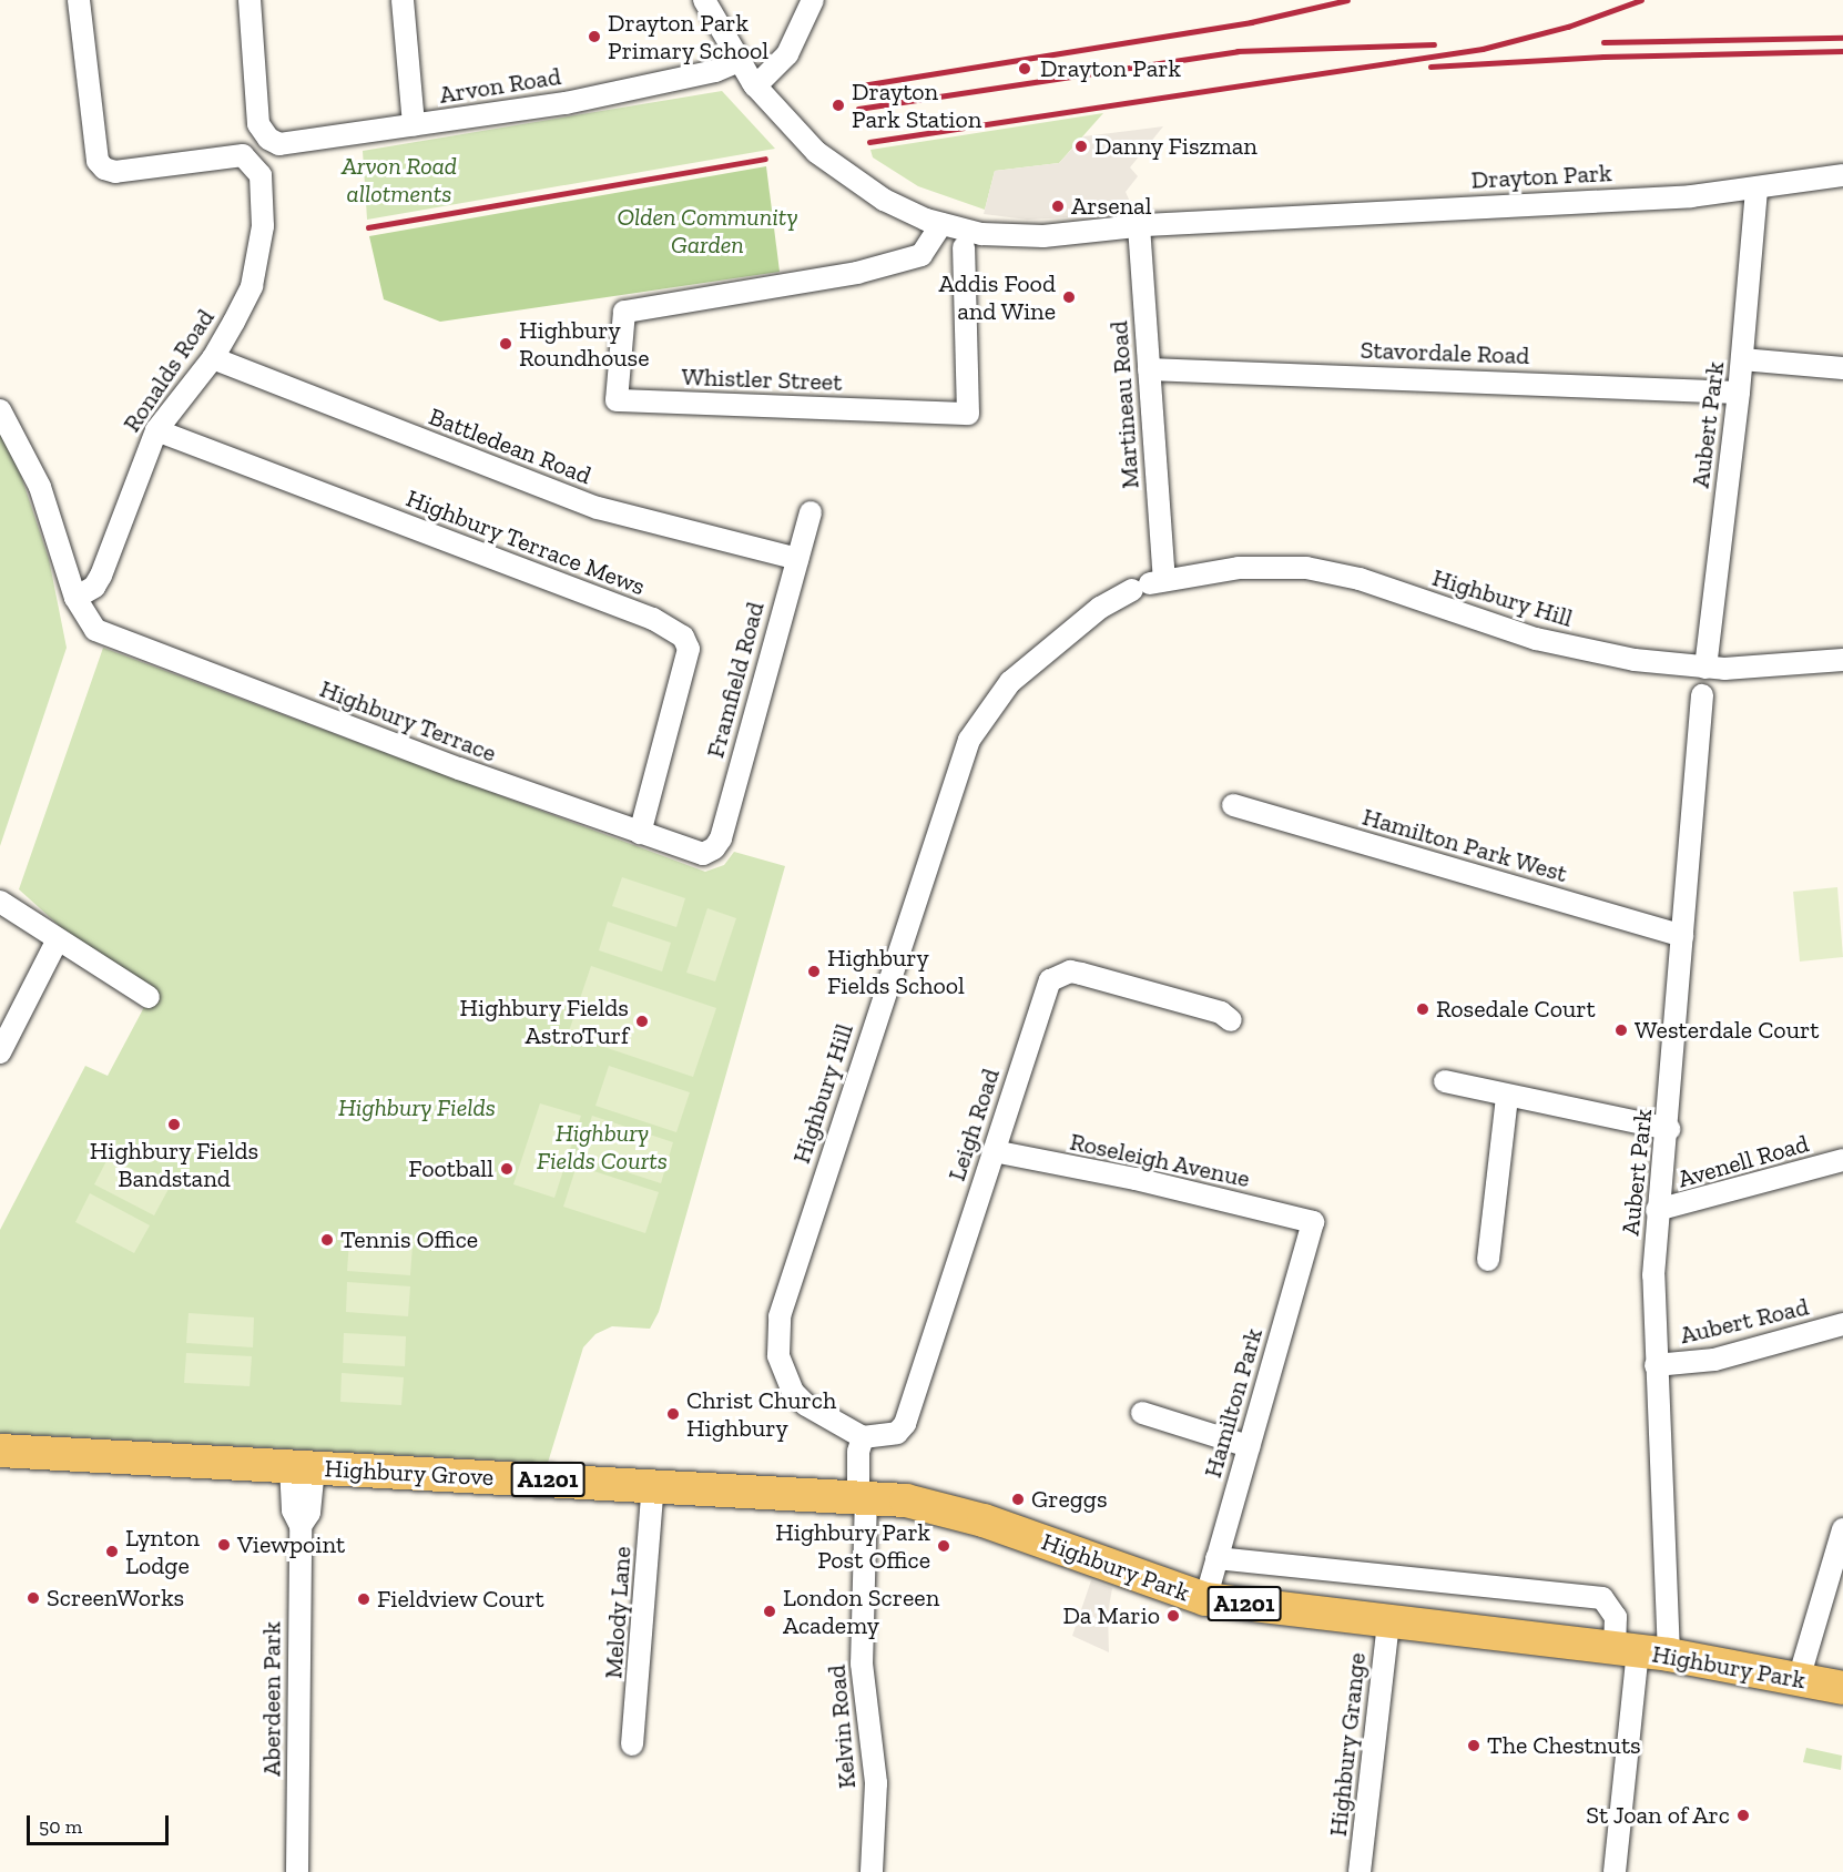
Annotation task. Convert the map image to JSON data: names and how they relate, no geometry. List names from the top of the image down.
{
  "streets": {
    "main road": ["Highbury Grove", "A1201", "Highbury Park"],
    "street": [
      "Arvon Road",
      "Drayton Park",
      "Stavordale Road",
      "Ronalds Road",
      "Whistler Street",
      "Martineau Road",
      "Aubert Park",
      "Battledean Road",
      "Highbury Terrace Mews",
      "Highbury Hill",
      "Framfield Road",
      "Highbury Terrace",
      "Hamilton Park West",
      "Leigh Road",
      "Roseleigh Avenue",
      "Avenell Road",
      "Aubert Road",
      "Hamilton Park",
      "Melody Lane",
      "Aberdeen Park",
      "Kelvin Road",
      "Highbury Grange"
    ]
  },
  "crossings": [
    ["Arvon Road", "Drayton Park"],
    ["Drayton Park", "Whistler Street"],
    ["Drayton Park", "Martineau Road"],
    ["Drayton Park", "Aubert Park"],
    ["Stavordale Road", "Martineau Road"],
    ["Stavordale Road", "Aubert Park"],
    ["Ronalds Road", "Battledean Road"],
    ["Ronalds Road", "Highbury Terrace Mews"],
    ["Ronalds Road", "Highbury Terrace"],
    ["Martineau Road", "Highbury Hill"],
    ["Aubert Park", "Highbury Hill"],
    ["Aubert Park", "Hamilton Park West"],
    ["Aubert Park", "Avenell Road"],
    ["Aubert Park", "Aubert Road"],
    ["Aubert Park", "Highbury Park"],
    ["Battledean Road", "Framfield Road"],
    ["Highbury Terrace Mews", "Highbury Terrace"],
    ["Highbury Hill", "Leigh Road"],
    ["Framfield Road", "Highbury Terrace"],
    ["Leigh Road", "Roseleigh Avenue"],
    ["Roseleigh Avenue", "Hamilton Park"],
    ["Hamilton Park", "Highbury Park"],
    ["Highbury Grove", "Highbury Park"],
    ["Highbury Grove", "Melody Lane"],
    ["Highbury Grove", "Aberdeen Park"],
    ["Highbury Grove", "Kelvin Road"],
    ["Highbury Park", "Kelvin Road"],
    ["Highbury Park", "Highbury Grange"]
  ],
  "parks": [
    "Arvon Road allotments",
    "Olden Community Garden",
    "Highbury Fields",
    "Highbury Fields Courts"
  ],
  "places": [
    "Drayton Park Primary School",
    "Drayton Park",
    "Drayton Park Station",
    "Danny Fiszman",
    "Arsenal",
    "Addis Food and Wine",
    "Highbury Roundhouse",
    "Highbury Fields School",
    "Rosedale Court",
    "Highbury Fields AstroTurf",
    "Westerdale Court",
    "Highbury Fields Bandstand",
    "Football",
    "Tennis Office",
    "Christ Church Highbury",
    "Greggs",
    "Viewpoint",
    "Highbury Park Post Office",
    "Lynton Lodge",
    "ScreenWorks",
    "Fieldview Court",
    "London Screen Academy",
    "Da Mario",
    "The Chestnuts",
    "St Joan of Arc"
  ],
  "scale_bar": "50 m"
}
